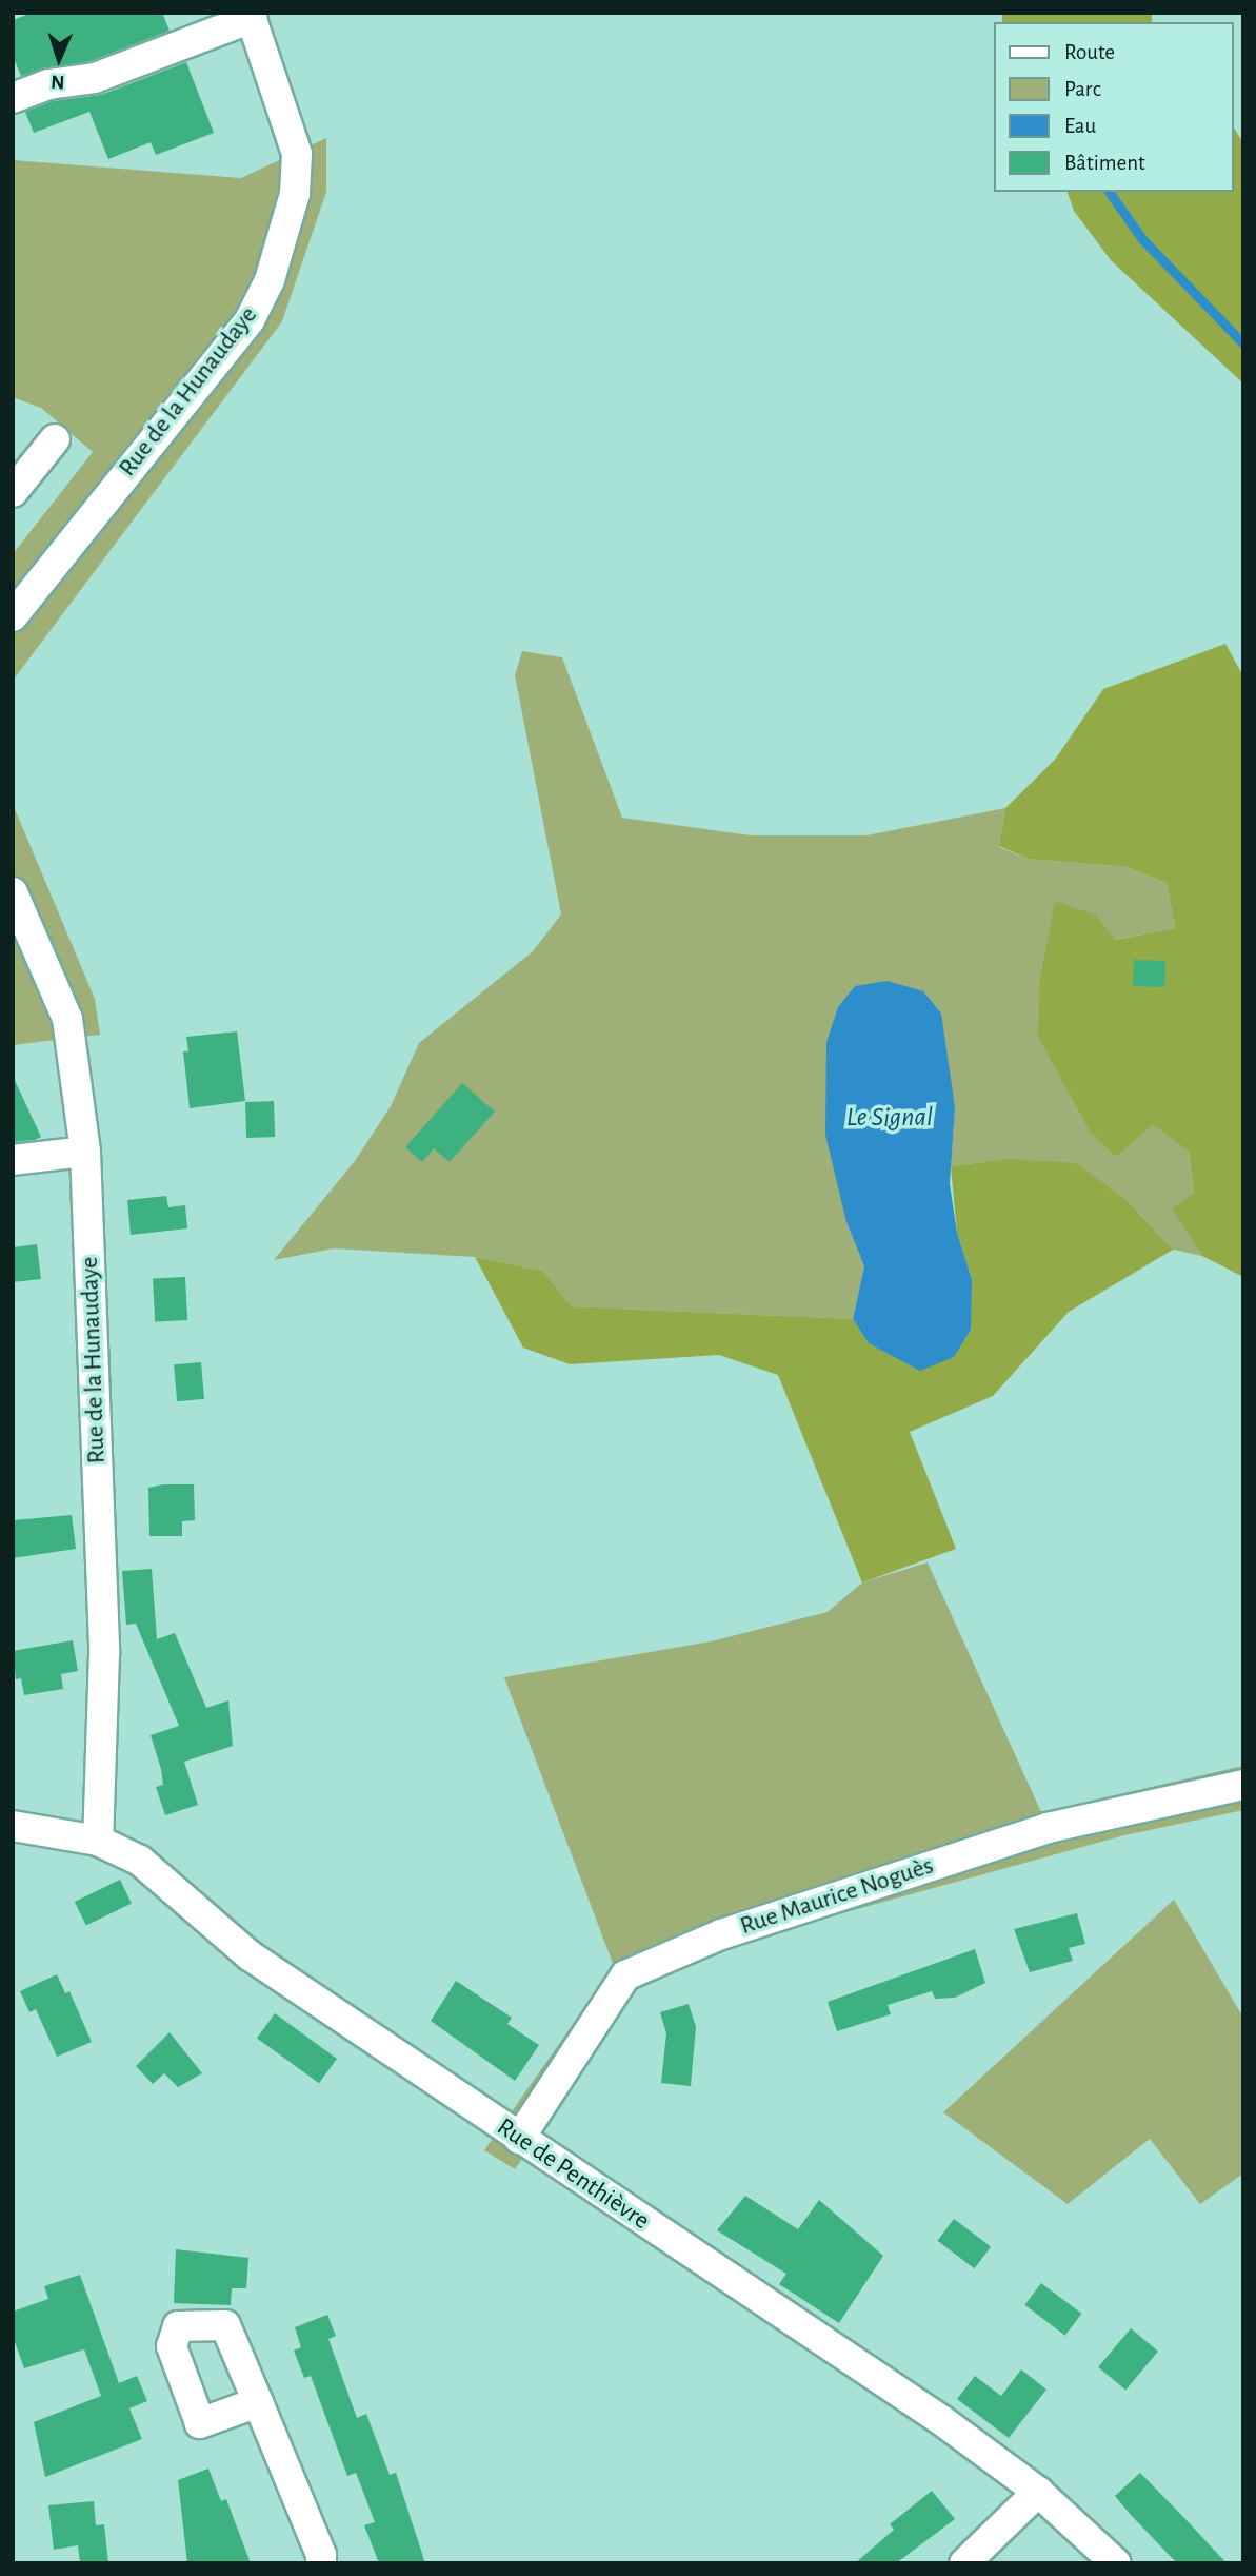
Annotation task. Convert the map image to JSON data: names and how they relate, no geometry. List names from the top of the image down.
{
  "streets": {
    "street": ["Rue de la Hunaudaye", "Rue Maurice Noguès", "Rue de Penthièvre"]
  },
  "crossings": [
    ["Rue de la Hunaudaye", "Rue de Penthièvre"],
    ["Rue Maurice Noguès", "Rue de Penthièvre"]
  ],
  "water": ["Le Signal"],
  "legend": [
    "Route",
    "Parc",
    "Eau",
    "Bâtiment"
  ],
  "north": "bottom"
}
